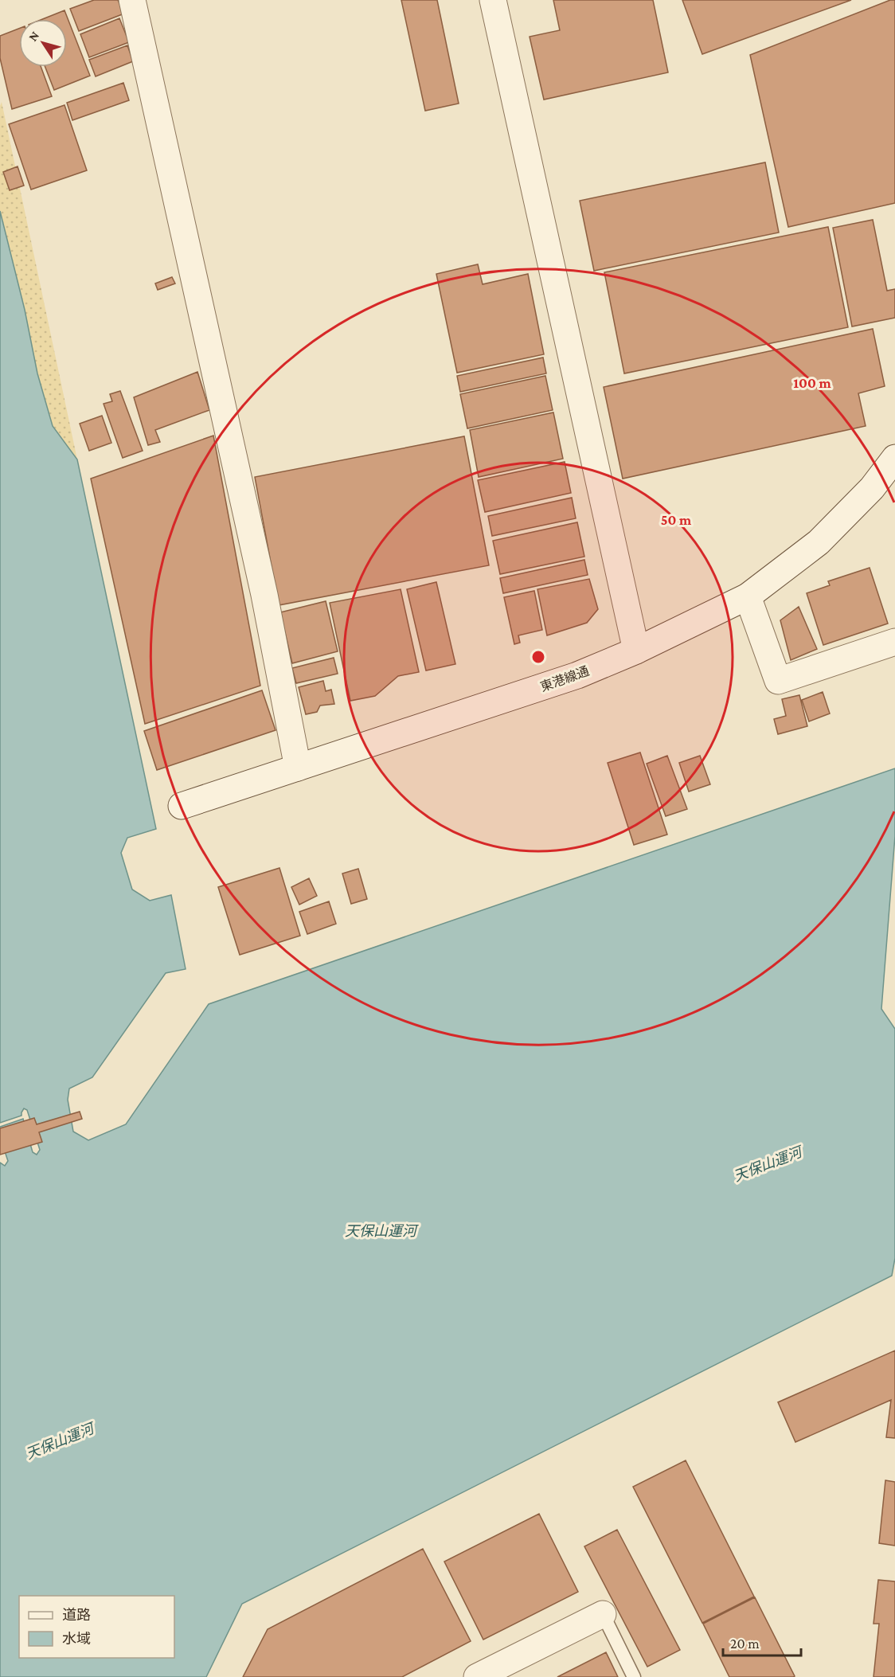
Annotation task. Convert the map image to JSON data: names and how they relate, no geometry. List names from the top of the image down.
{
  "streets": {
    "street": ["東港線通"]
  },
  "water": ["天保山運河"],
  "legend": ["道路", "水域"],
  "scale_bar": "20 m",
  "north": "top left",
  "rings": ["100 m", "50 m"]
}
